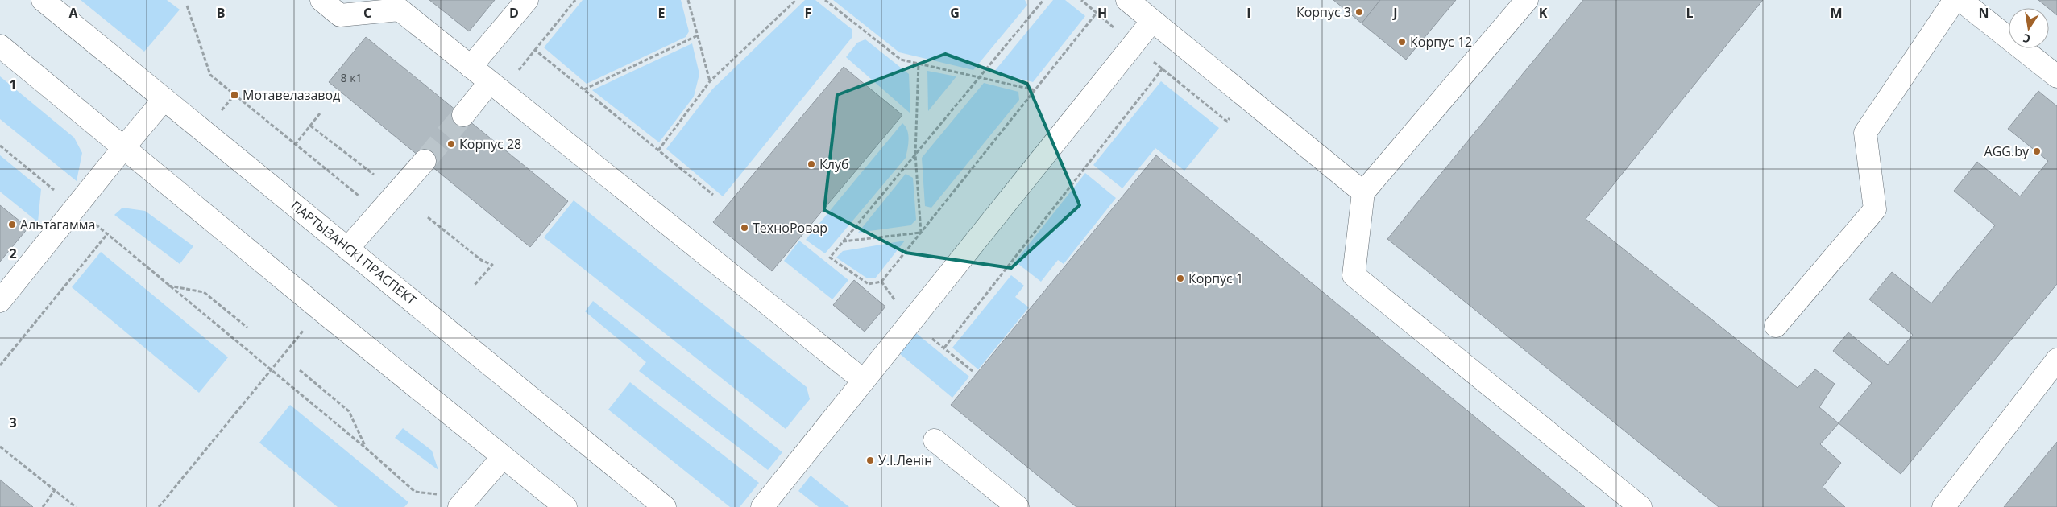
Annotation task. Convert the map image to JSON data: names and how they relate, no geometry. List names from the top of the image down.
{
  "streets": {
    "main road": ["ПАРТЫЗАНСКІ ПРАСПЕКТ"]
  },
  "places": {
    "other": [
      "Корпус 3",
      "Корпус 12",
      "Корпус 28",
      "AGG.by",
      "Клуб",
      "Альтагамма",
      "ТехноРовар",
      "Корпус 1",
      "У.І.Ленін"
    ],
    "transit": ["Мотавелазавод"]
  },
  "house_numbers": ["8 к1"],
  "north": "bottom",
  "grid": {
    "columns": [
      "A",
      "B",
      "C",
      "D",
      "E",
      "F",
      "G",
      "H",
      "I",
      "J",
      "K",
      "L",
      "M",
      "N"
    ],
    "rows": ["1", "2", "3"]
  }
}
